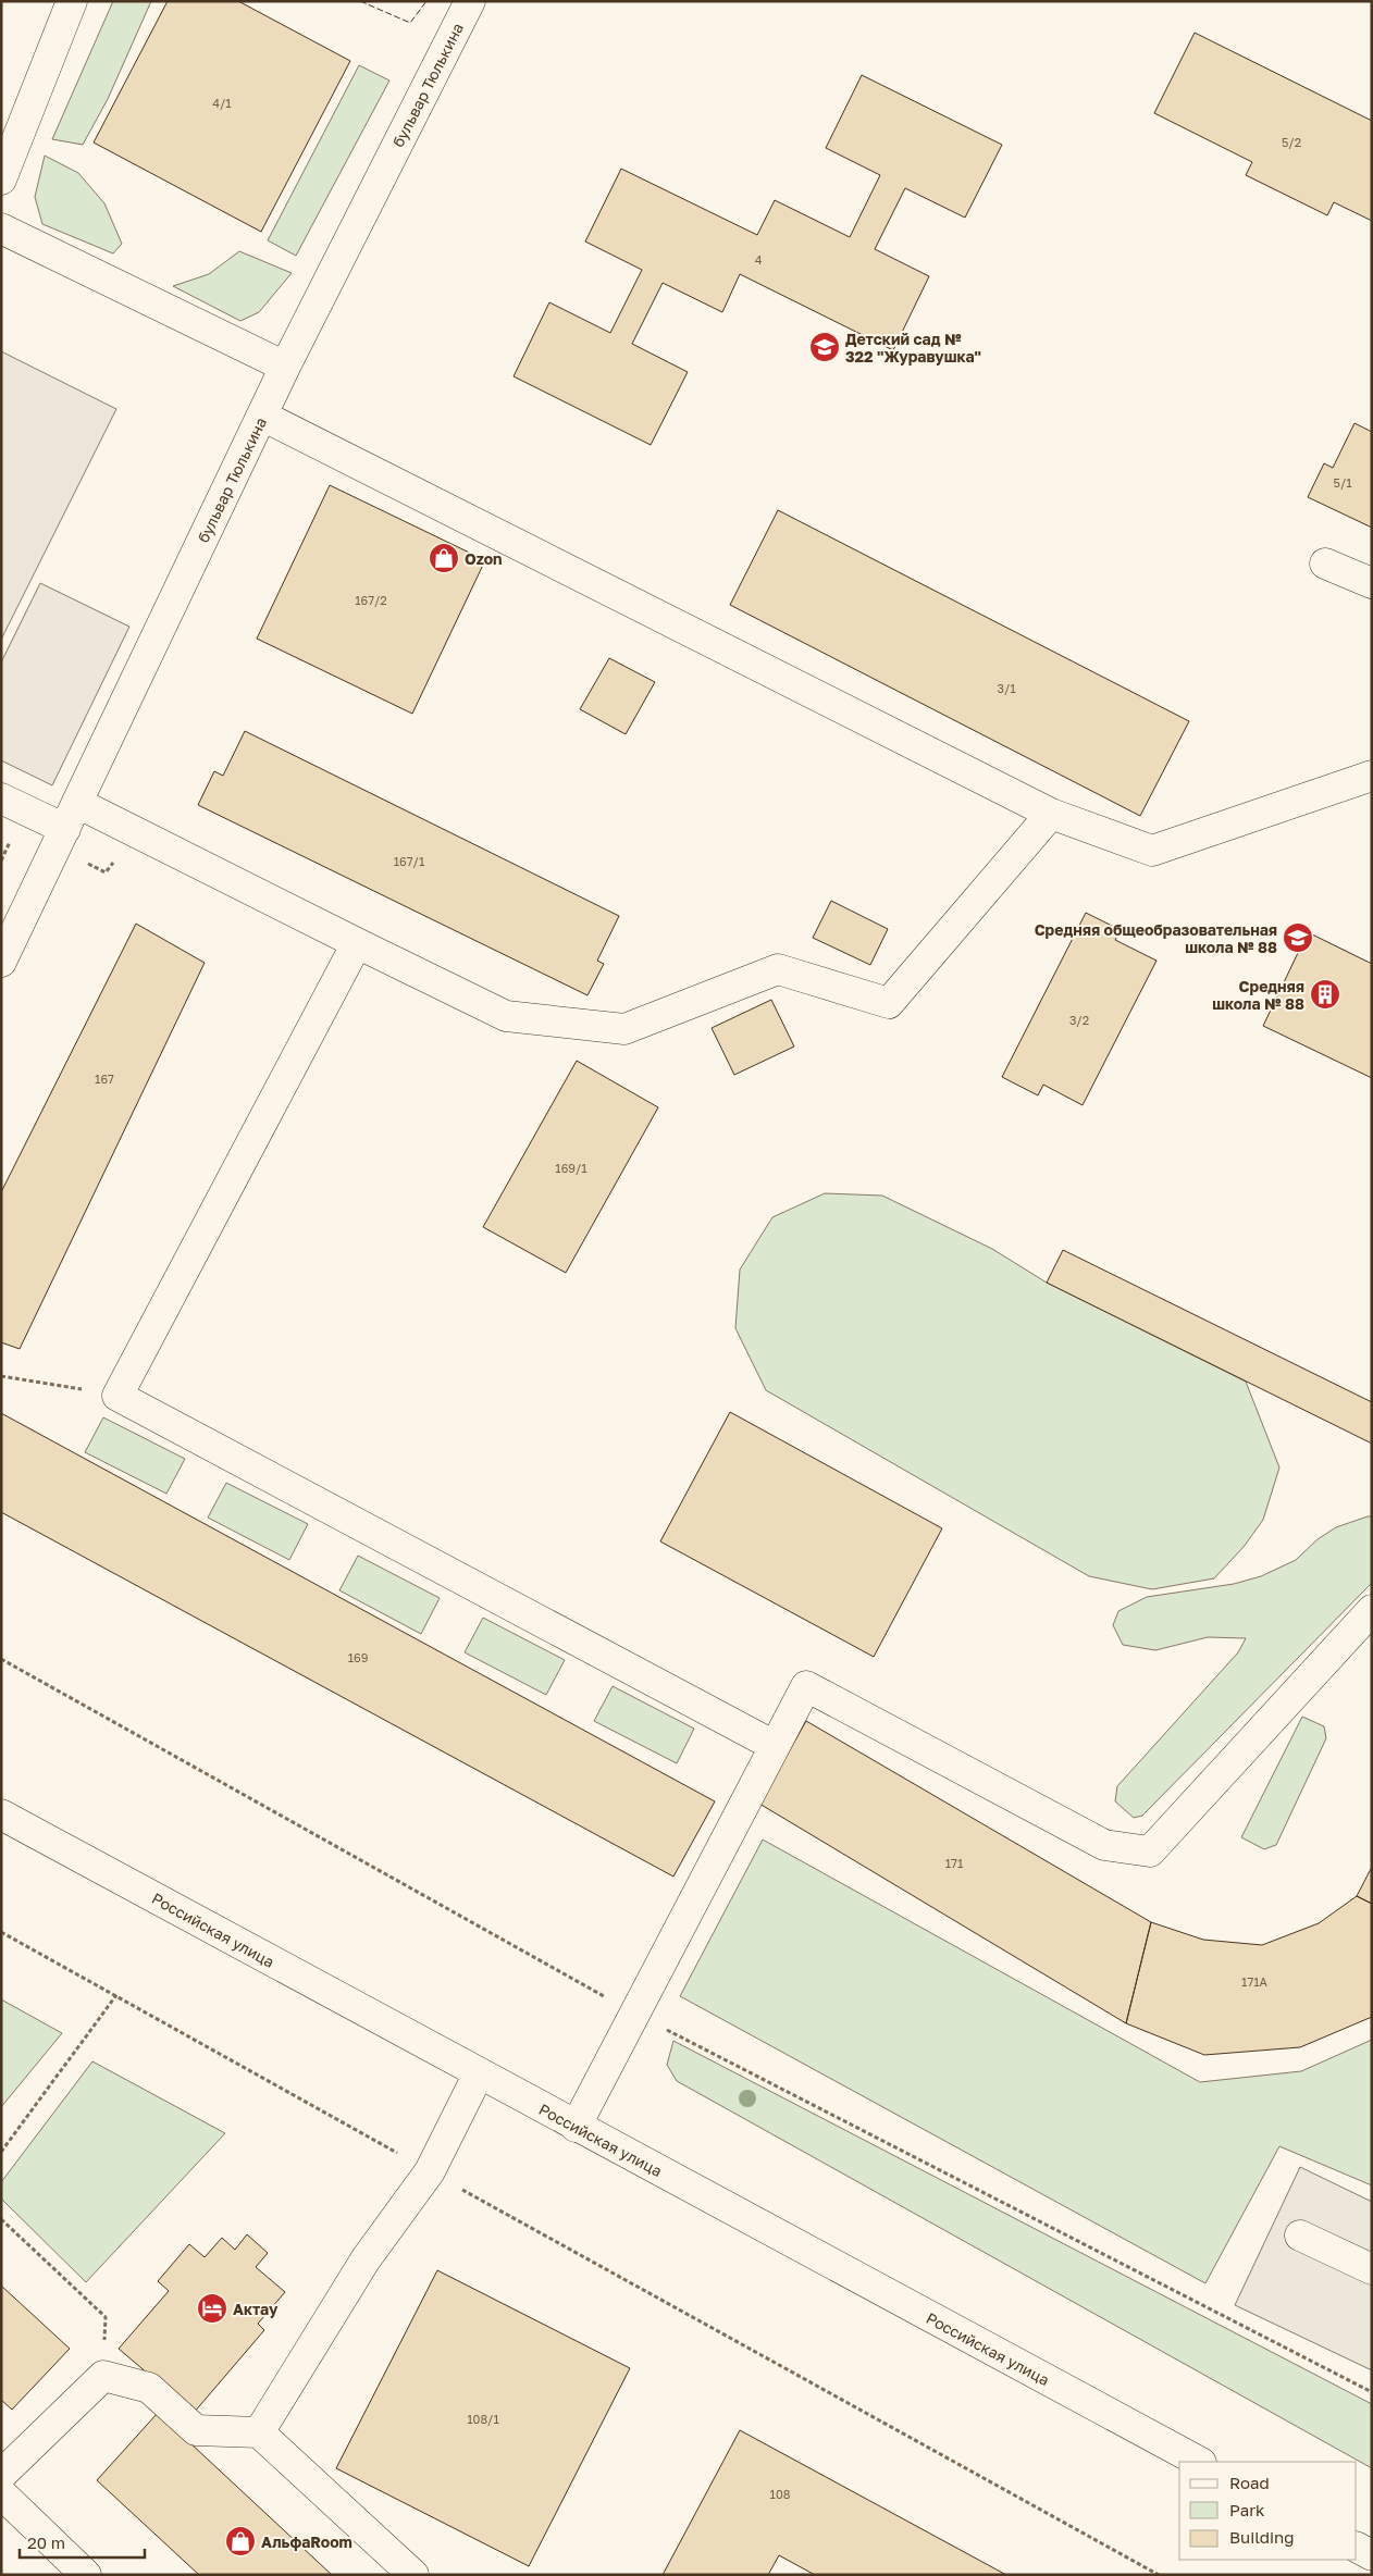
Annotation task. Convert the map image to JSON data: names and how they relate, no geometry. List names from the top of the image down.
{
  "streets": {
    "main road": ["бульвар Тюлькина", "Российская улица"]
  },
  "places": {
    "school or university": ["Детский сад № 322 \"Журавушка\"", "Средняя общеобразовательная школа № 88"],
    "shop": ["Ozon", "АльфаRoom"],
    "building": ["Средняя школа № 88"],
    "hotel": ["Актау"]
  },
  "house_numbers": [
    "4/1",
    "5/2",
    "4",
    "5/1",
    "167/2",
    "3/1",
    "167/1",
    "3/2",
    "167",
    "169/1",
    "169",
    "171",
    "171А",
    "108/1",
    "108"
  ],
  "legend": ["Road", "Park", "Building"],
  "scale_bar": "20 m"
}
